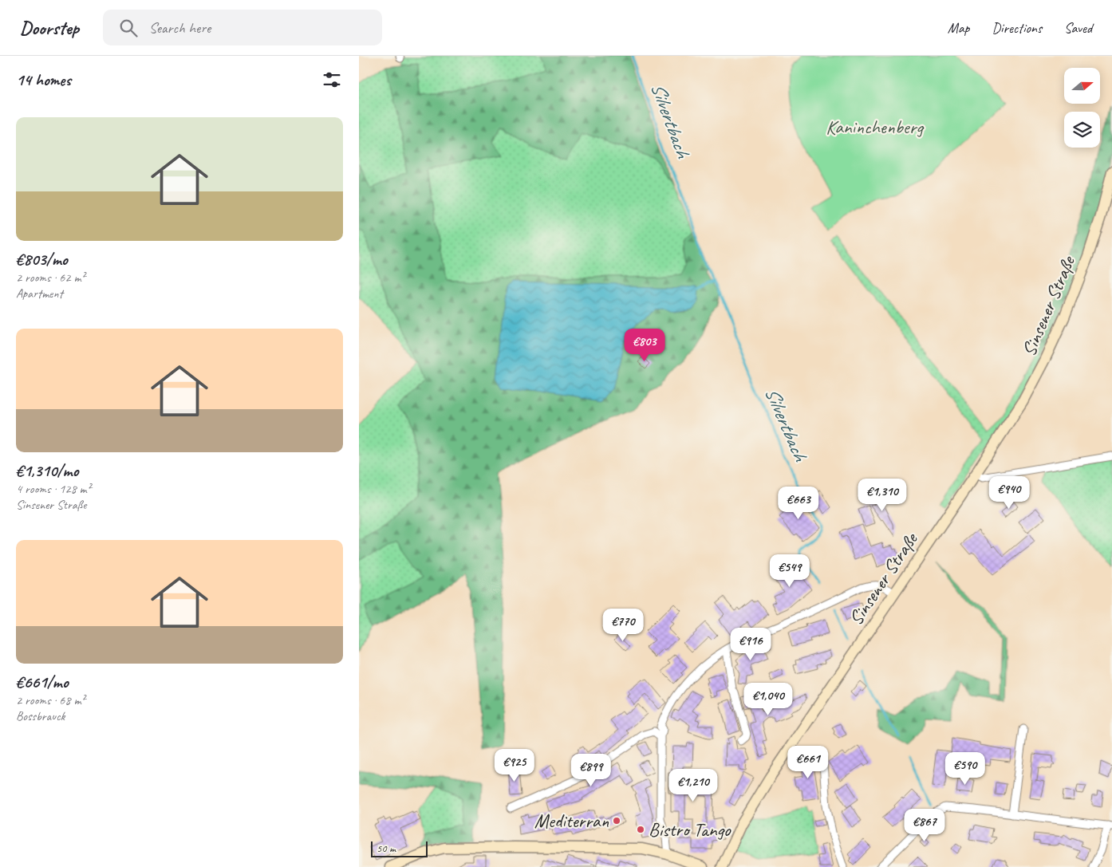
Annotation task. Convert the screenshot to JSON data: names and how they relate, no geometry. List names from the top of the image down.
{
  "streets": {
    "main road": ["Sinsener Straße"]
  },
  "water": ["Silvertbach"],
  "parks": ["Kaninchenberg"],
  "places": ["Mediterran", "Bistro Tango"],
  "scale_bar": "50 m",
  "north": "right",
  "page": {
    "header": "Doorstep",
    "search": "Search here",
    "nav": ["Map", "Directions", "Saved"],
    "heading": "14 homes",
    "list": [
      {
        "name": "€803/mo",
        "note": "2 rooms · 62 m² · Apartment"
      },
      {
        "name": "€1,310/mo",
        "note": "4 rooms · 128 m² · Sinsener Straße"
      },
      {
        "name": "€661/mo",
        "note": "2 rooms · 68 m² · Bossbrauck"
      }
    ],
    "price": [
      "€803",
      "€940",
      "€1,310",
      "€663",
      "€549",
      "€770",
      "€916",
      "€1,040",
      "€661",
      "€925",
      "€590",
      "€899",
      "€1,210",
      "€867"
    ],
    "scale": "50 m"
  }
}
